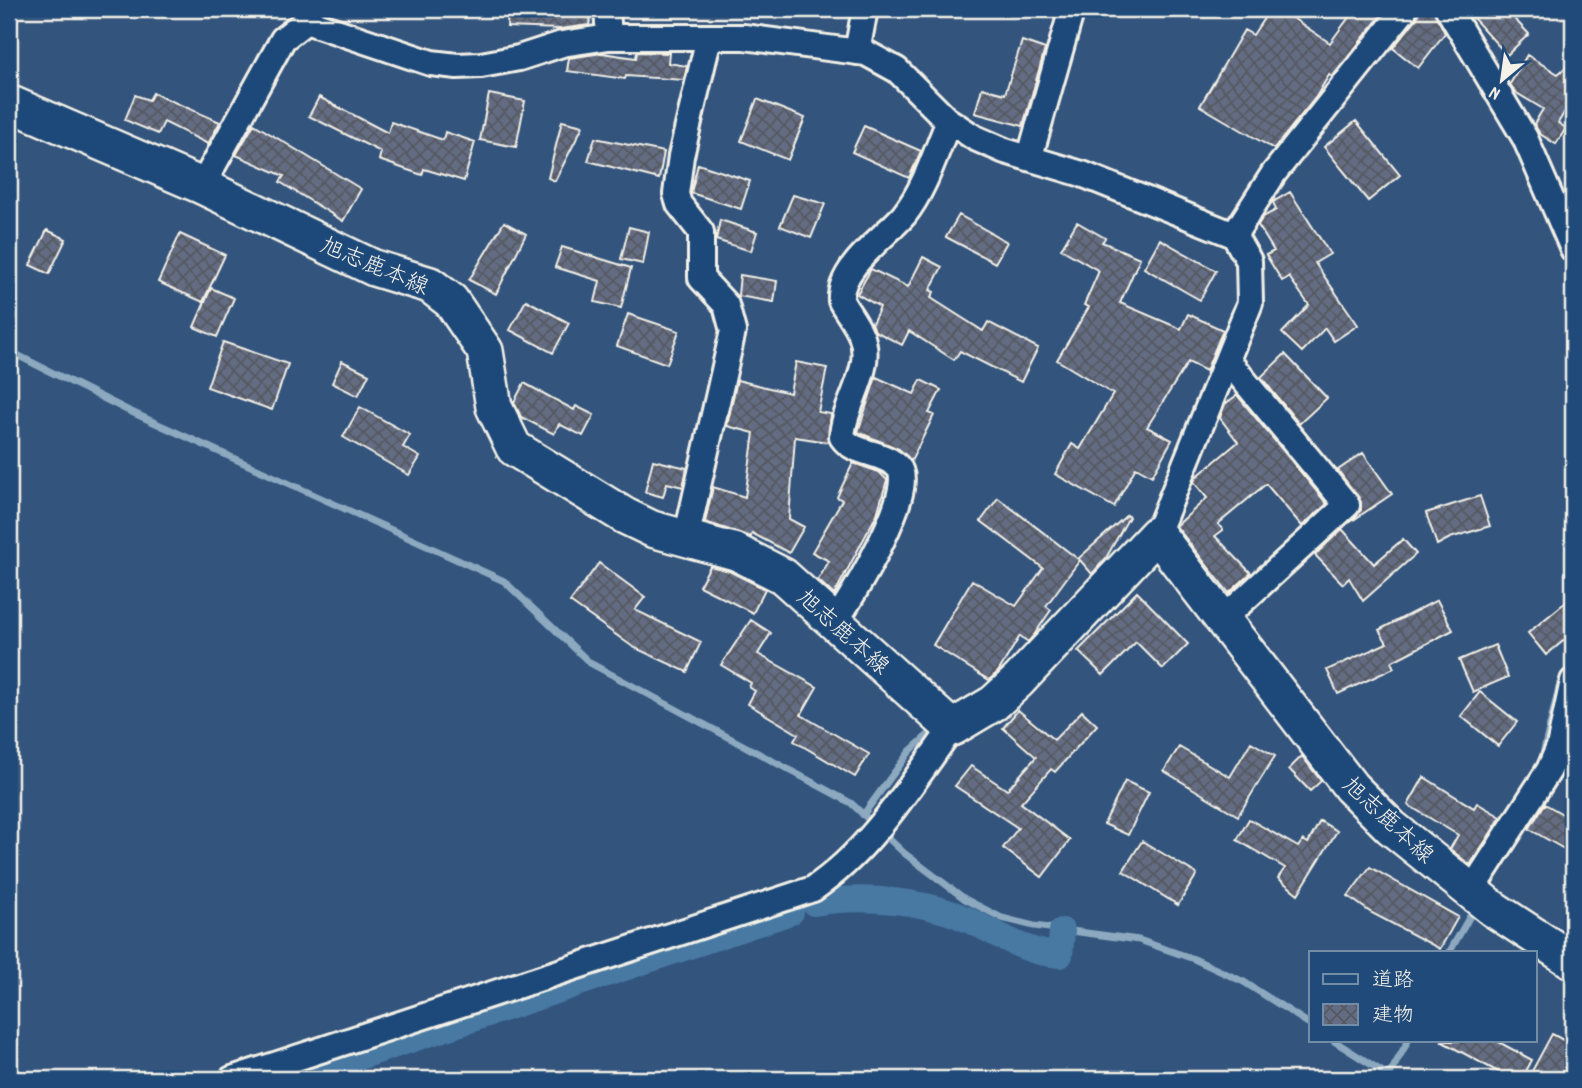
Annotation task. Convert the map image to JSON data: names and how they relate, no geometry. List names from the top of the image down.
{
  "streets": {
    "main road": ["旭志鹿本線"]
  },
  "legend": ["道路", "建物"],
  "north": "bottom left"
}
